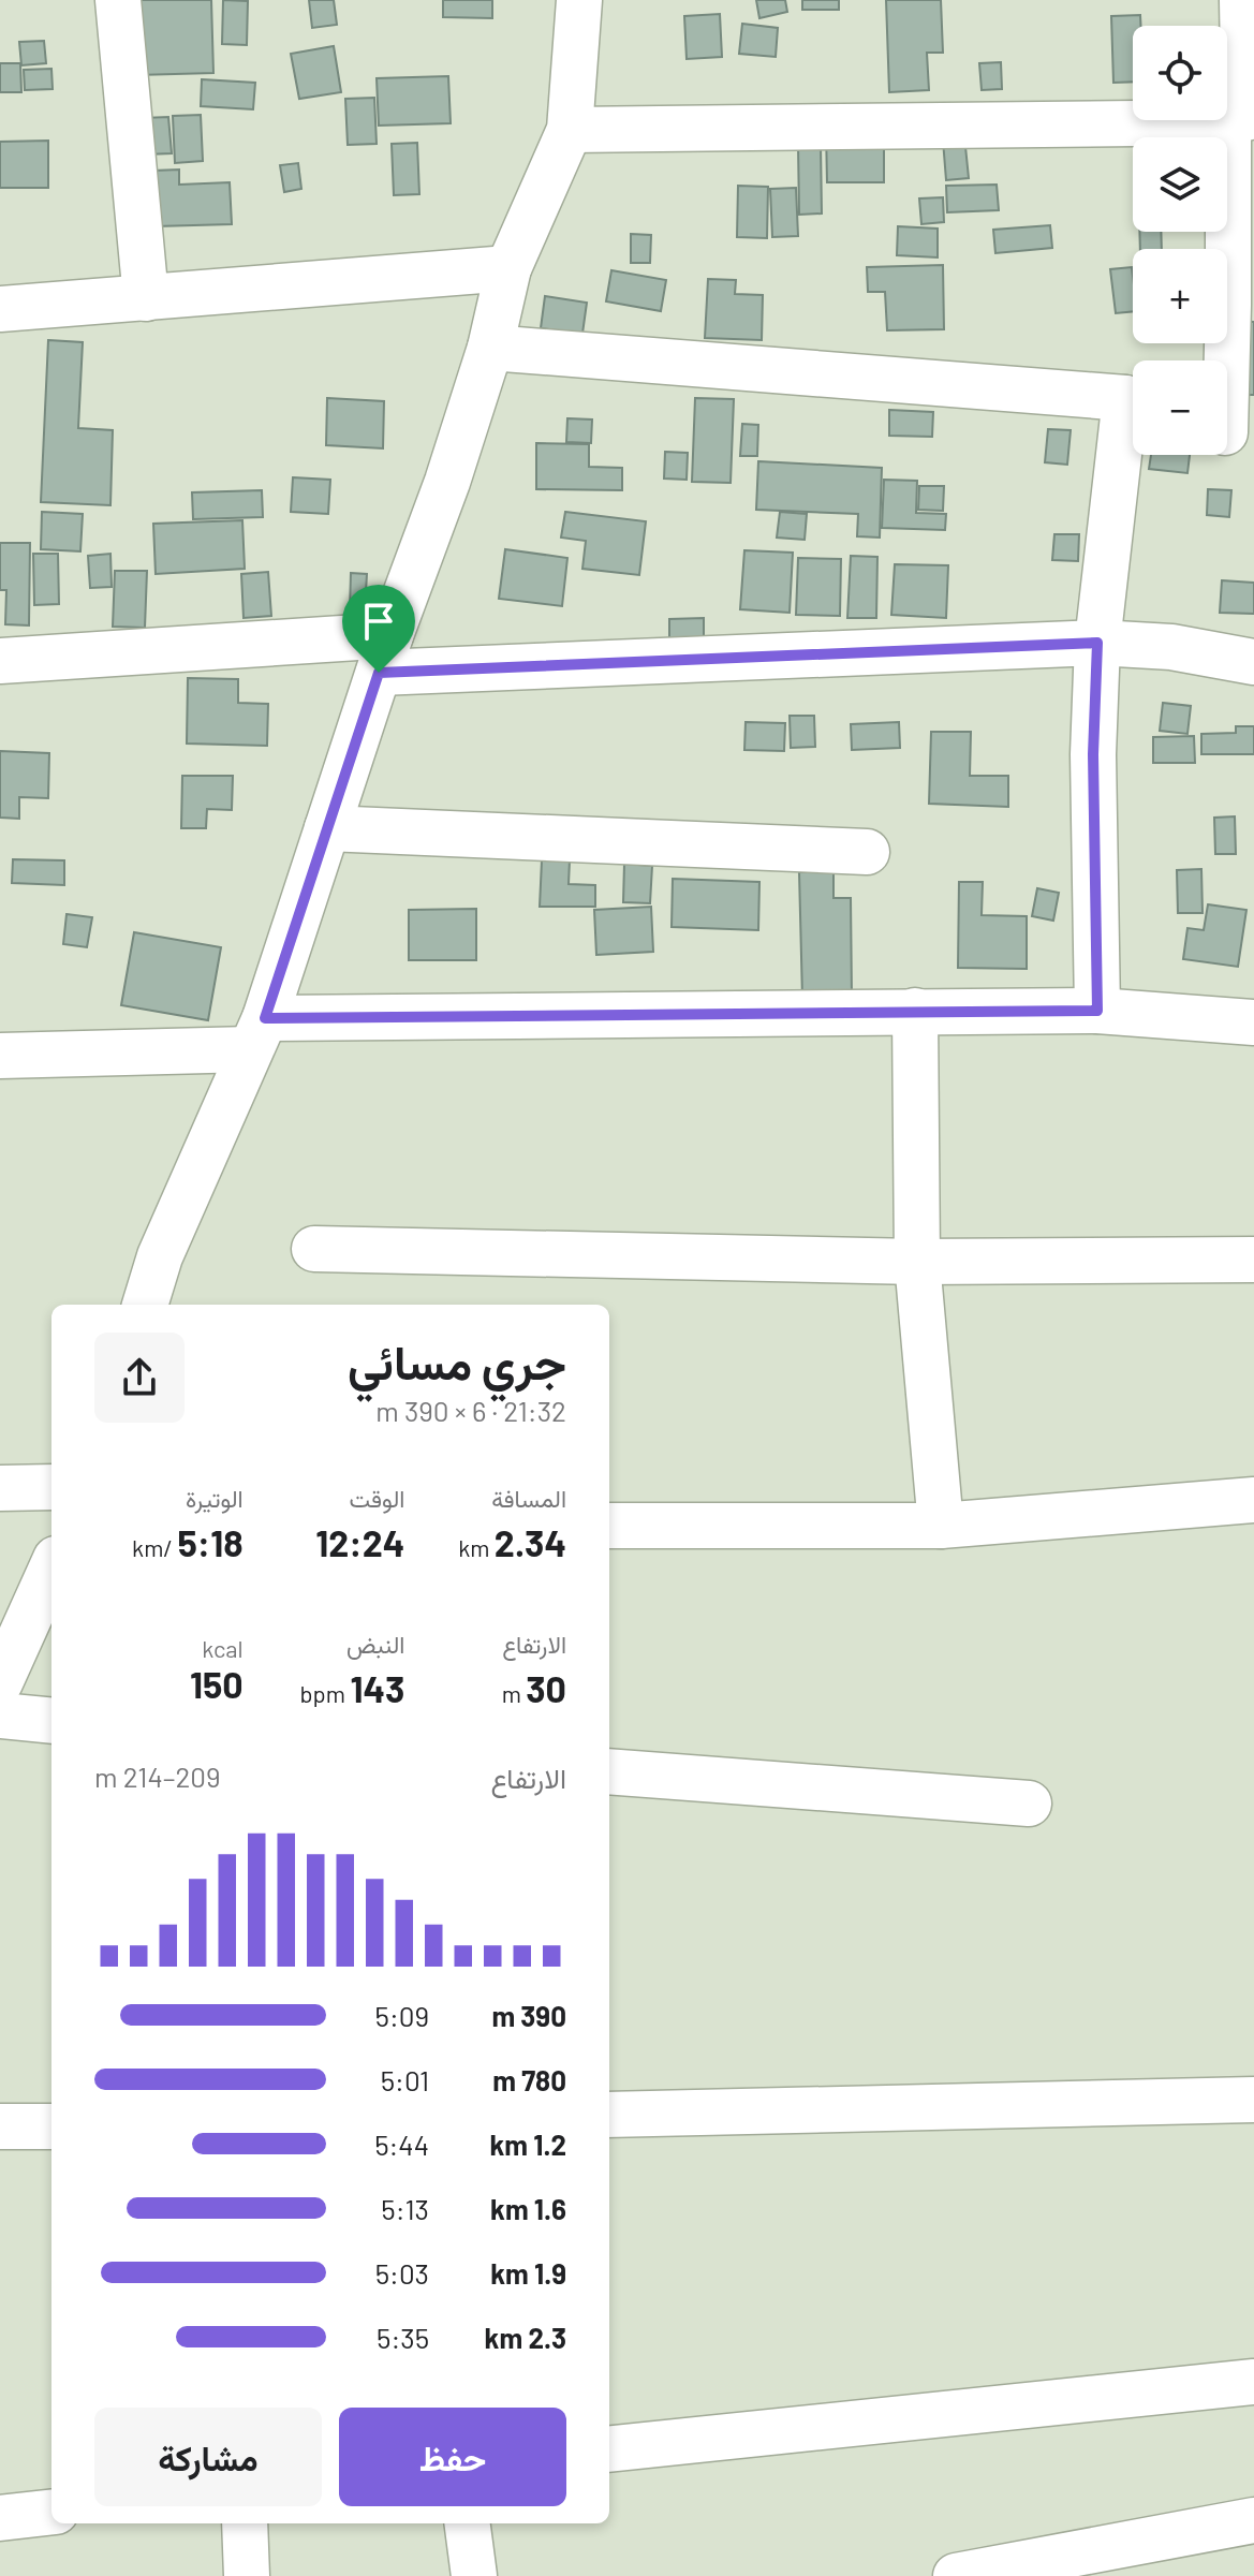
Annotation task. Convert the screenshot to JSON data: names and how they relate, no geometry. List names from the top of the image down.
{
  "page": {
    "map_buttons": ["+", "−"],
    "heading": ["جري مسائي", "21:32 · 6 × 390 m"],
    "stats": [
      ["المسافة", "2.34 km"],
      ["الوقت", "12:24"],
      ["الوتيرة", "5:18 /km"],
      ["الارتفاع", "30 m"],
      ["النبض", "143 bpm"],
      ["kcal", "150"]
    ],
    "chart": ["الارتفاع", "209–214 m"],
    "list": [
      {
        "name": "390 m",
        "note": "5:09"
      },
      {
        "name": "780 m",
        "note": "5:01"
      },
      {
        "name": "1.2 km",
        "note": "5:44"
      },
      {
        "name": "1.6 km",
        "note": "5:13"
      },
      {
        "name": "1.9 km",
        "note": "5:03"
      },
      {
        "name": "2.3 km",
        "note": "5:35"
      }
    ],
    "buttons": ["حفظ", "مشاركة"]
  }
}
